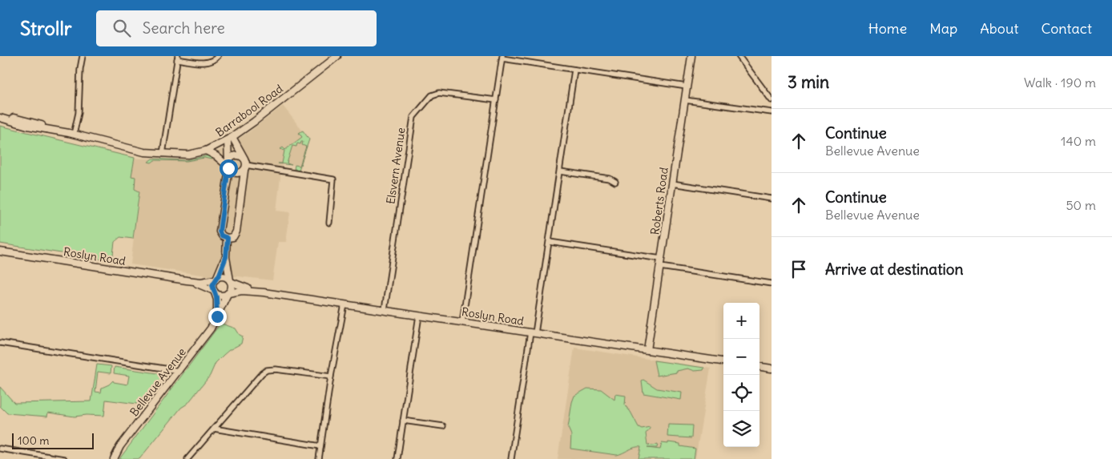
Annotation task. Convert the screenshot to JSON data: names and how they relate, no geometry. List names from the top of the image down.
{
  "streets": {
    "street": [
      "Barrabool Road",
      "Elsvern Avenue",
      "Roberts Road",
      "Roslyn Road",
      "Bellevue Avenue"
    ]
  },
  "crossings": [
    ["Elsvern Avenue", "Roslyn Road"],
    ["Roberts Road", "Roslyn Road"],
    ["Roslyn Road", "Bellevue Avenue"]
  ],
  "scale_bar": "100 m",
  "page": {
    "header": "Strollr",
    "search": "Search here",
    "nav": [
      "Home",
      "Map",
      "About",
      "Contact"
    ],
    "heading": ["3 min", "Walk · 190 m"],
    "list": [
      ["Continue", "Bellevue Avenue", "140 m"],
      ["Continue", "Bellevue Avenue", "50 m"],
      "Arrive at destination"
    ],
    "map_buttons": ["+", "−"],
    "scale": "100 m"
  }
}
